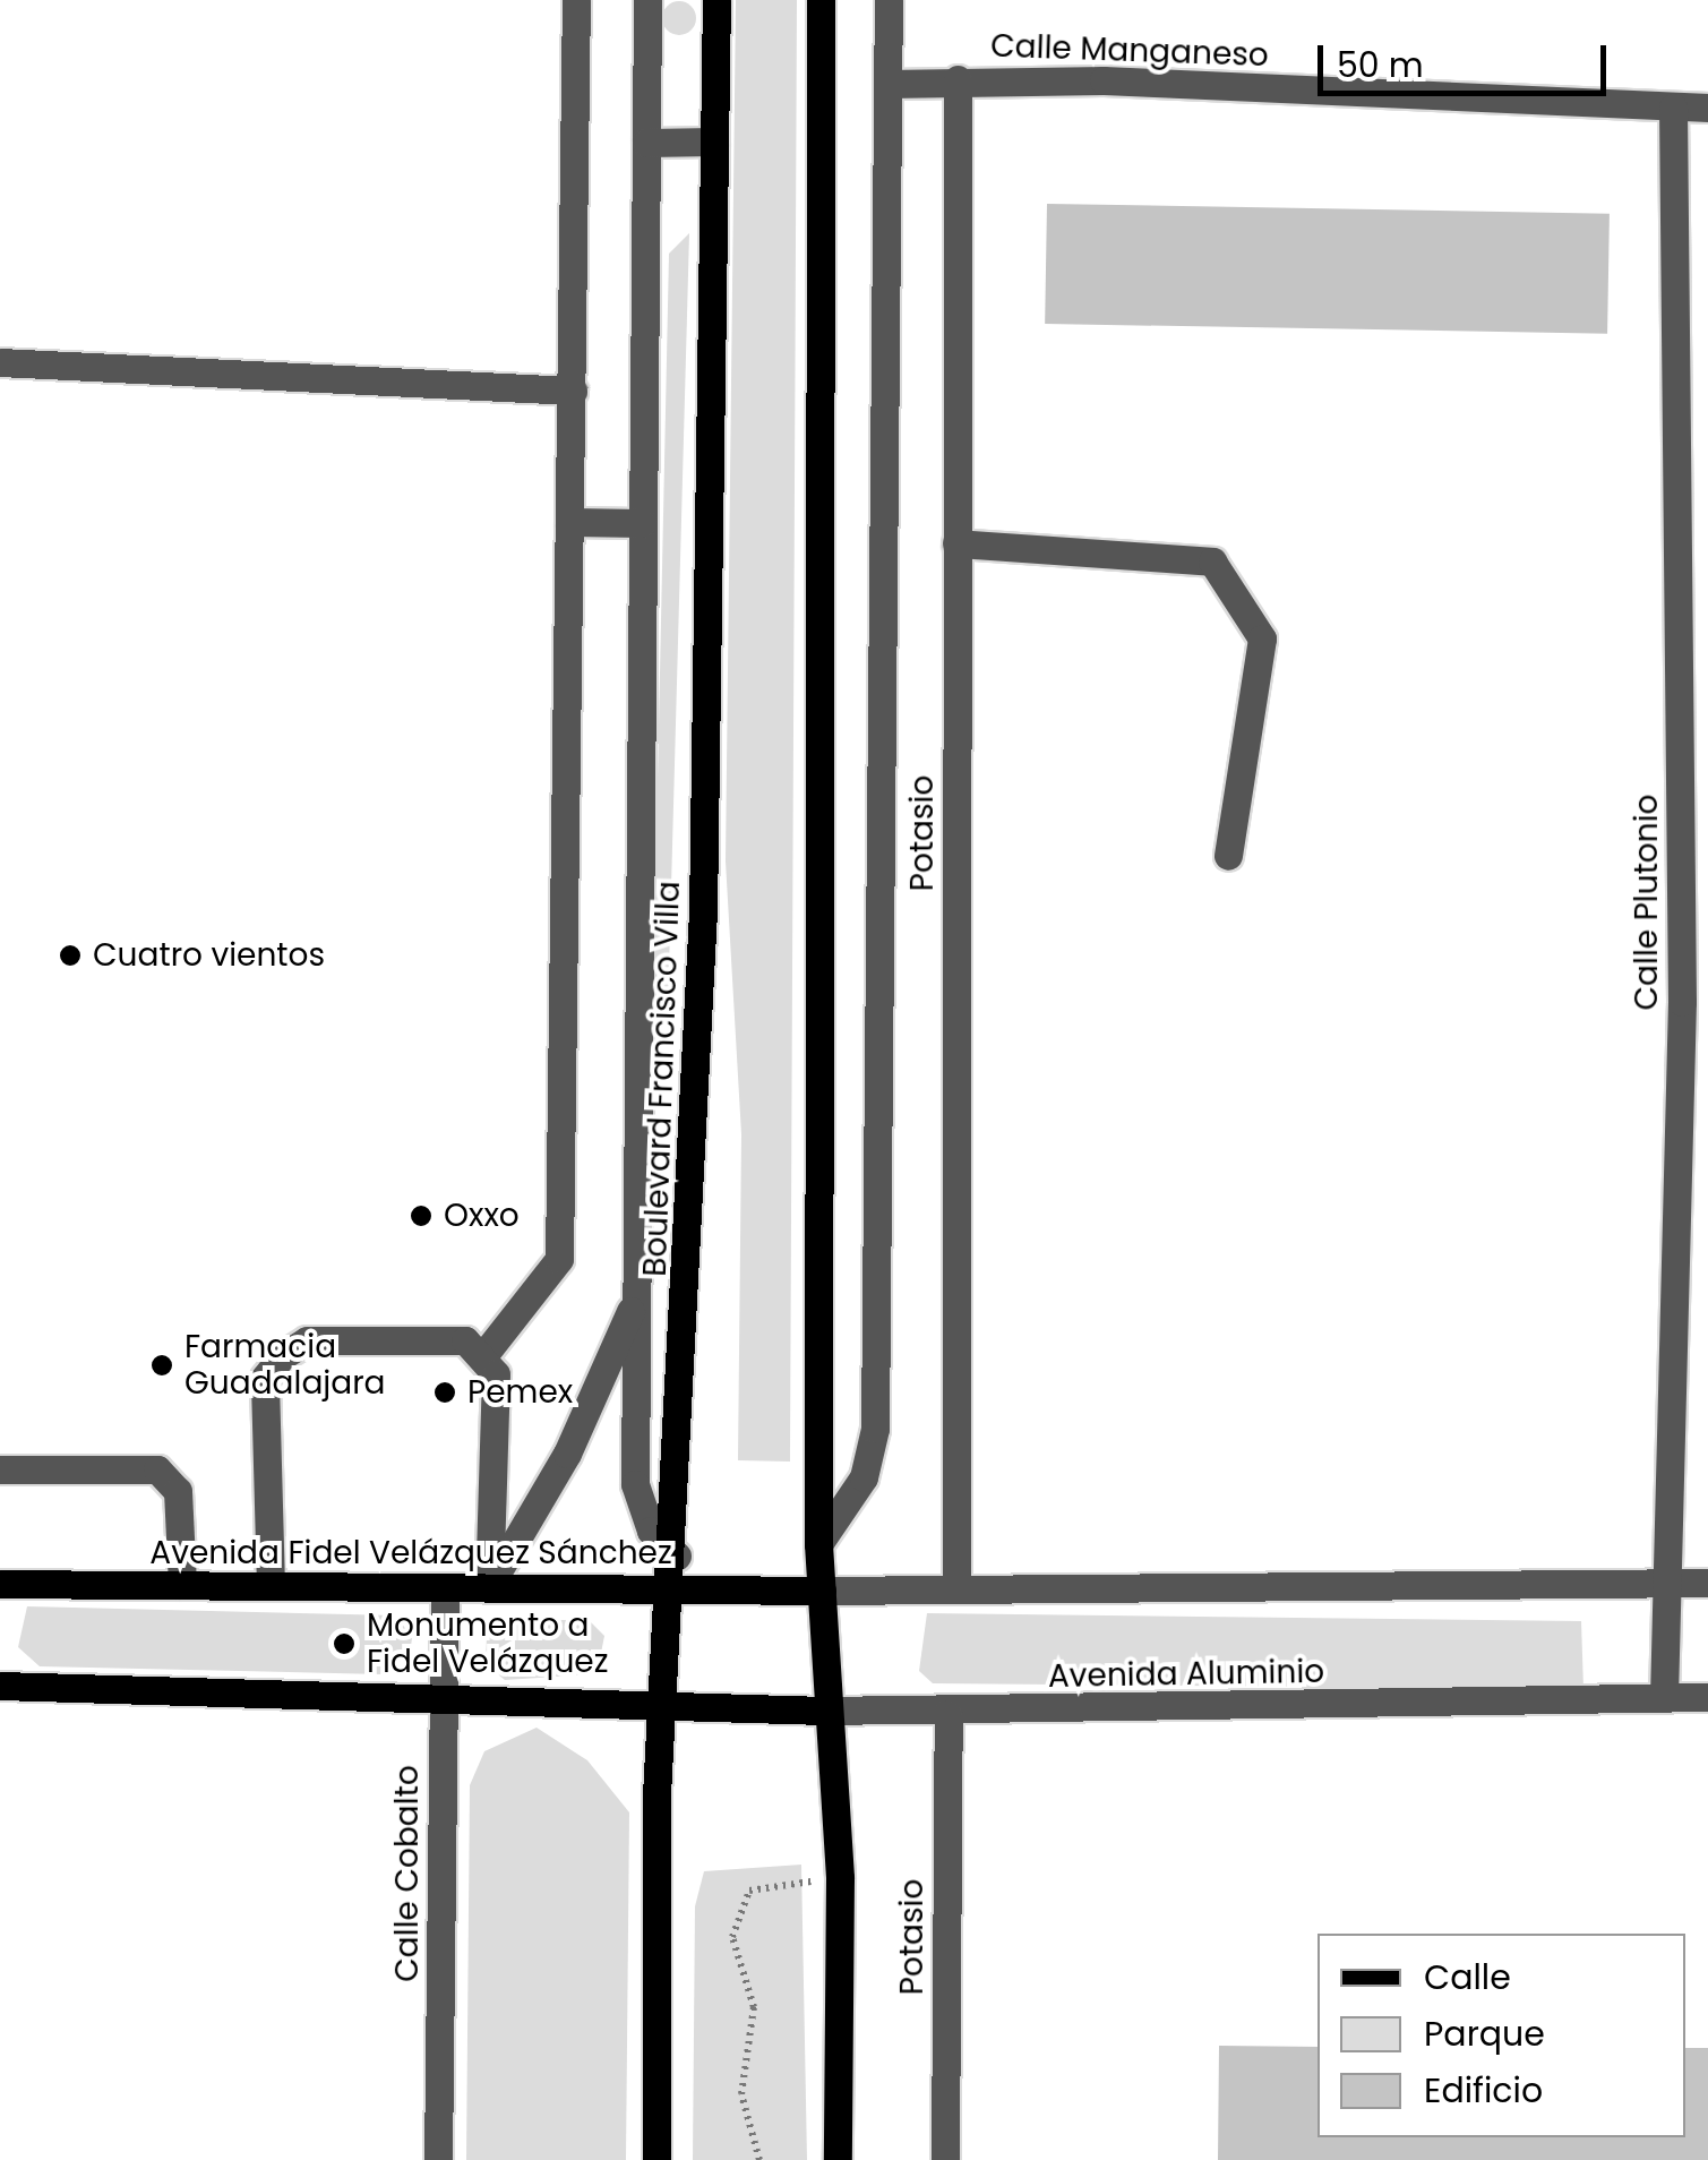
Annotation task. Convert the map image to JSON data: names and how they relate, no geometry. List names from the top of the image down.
{
  "streets": {
    "main road": ["Boulevard Francisco Villa", "Avenida Fidel Velázquez Sánchez", "Avenida Aluminio"],
    "street": [
      "Calle Manganeso",
      "Potasio",
      "Calle Plutonio",
      "Calle Cobalto"
    ]
  },
  "crossings": [
    ["Calle Manganeso", "Potasio"],
    ["Calle Manganeso", "Calle Plutonio"],
    ["Potasio", "Avenida Aluminio"],
    ["Calle Plutonio", "Avenida Aluminio"],
    ["Boulevard Francisco Villa", "Avenida Fidel Velázquez Sánchez"],
    ["Boulevard Francisco Villa", "Avenida Aluminio"],
    ["Avenida Fidel Velázquez Sánchez", "Calle Cobalto"]
  ],
  "places": [
    "Cuatro vientos",
    "Oxxo",
    "Farmacia Guadalajara",
    "Pemex",
    "Monumento a Fidel Velázquez"
  ],
  "legend": ["Calle", "Parque", "Edificio"],
  "scale_bar": "50 m"
}
